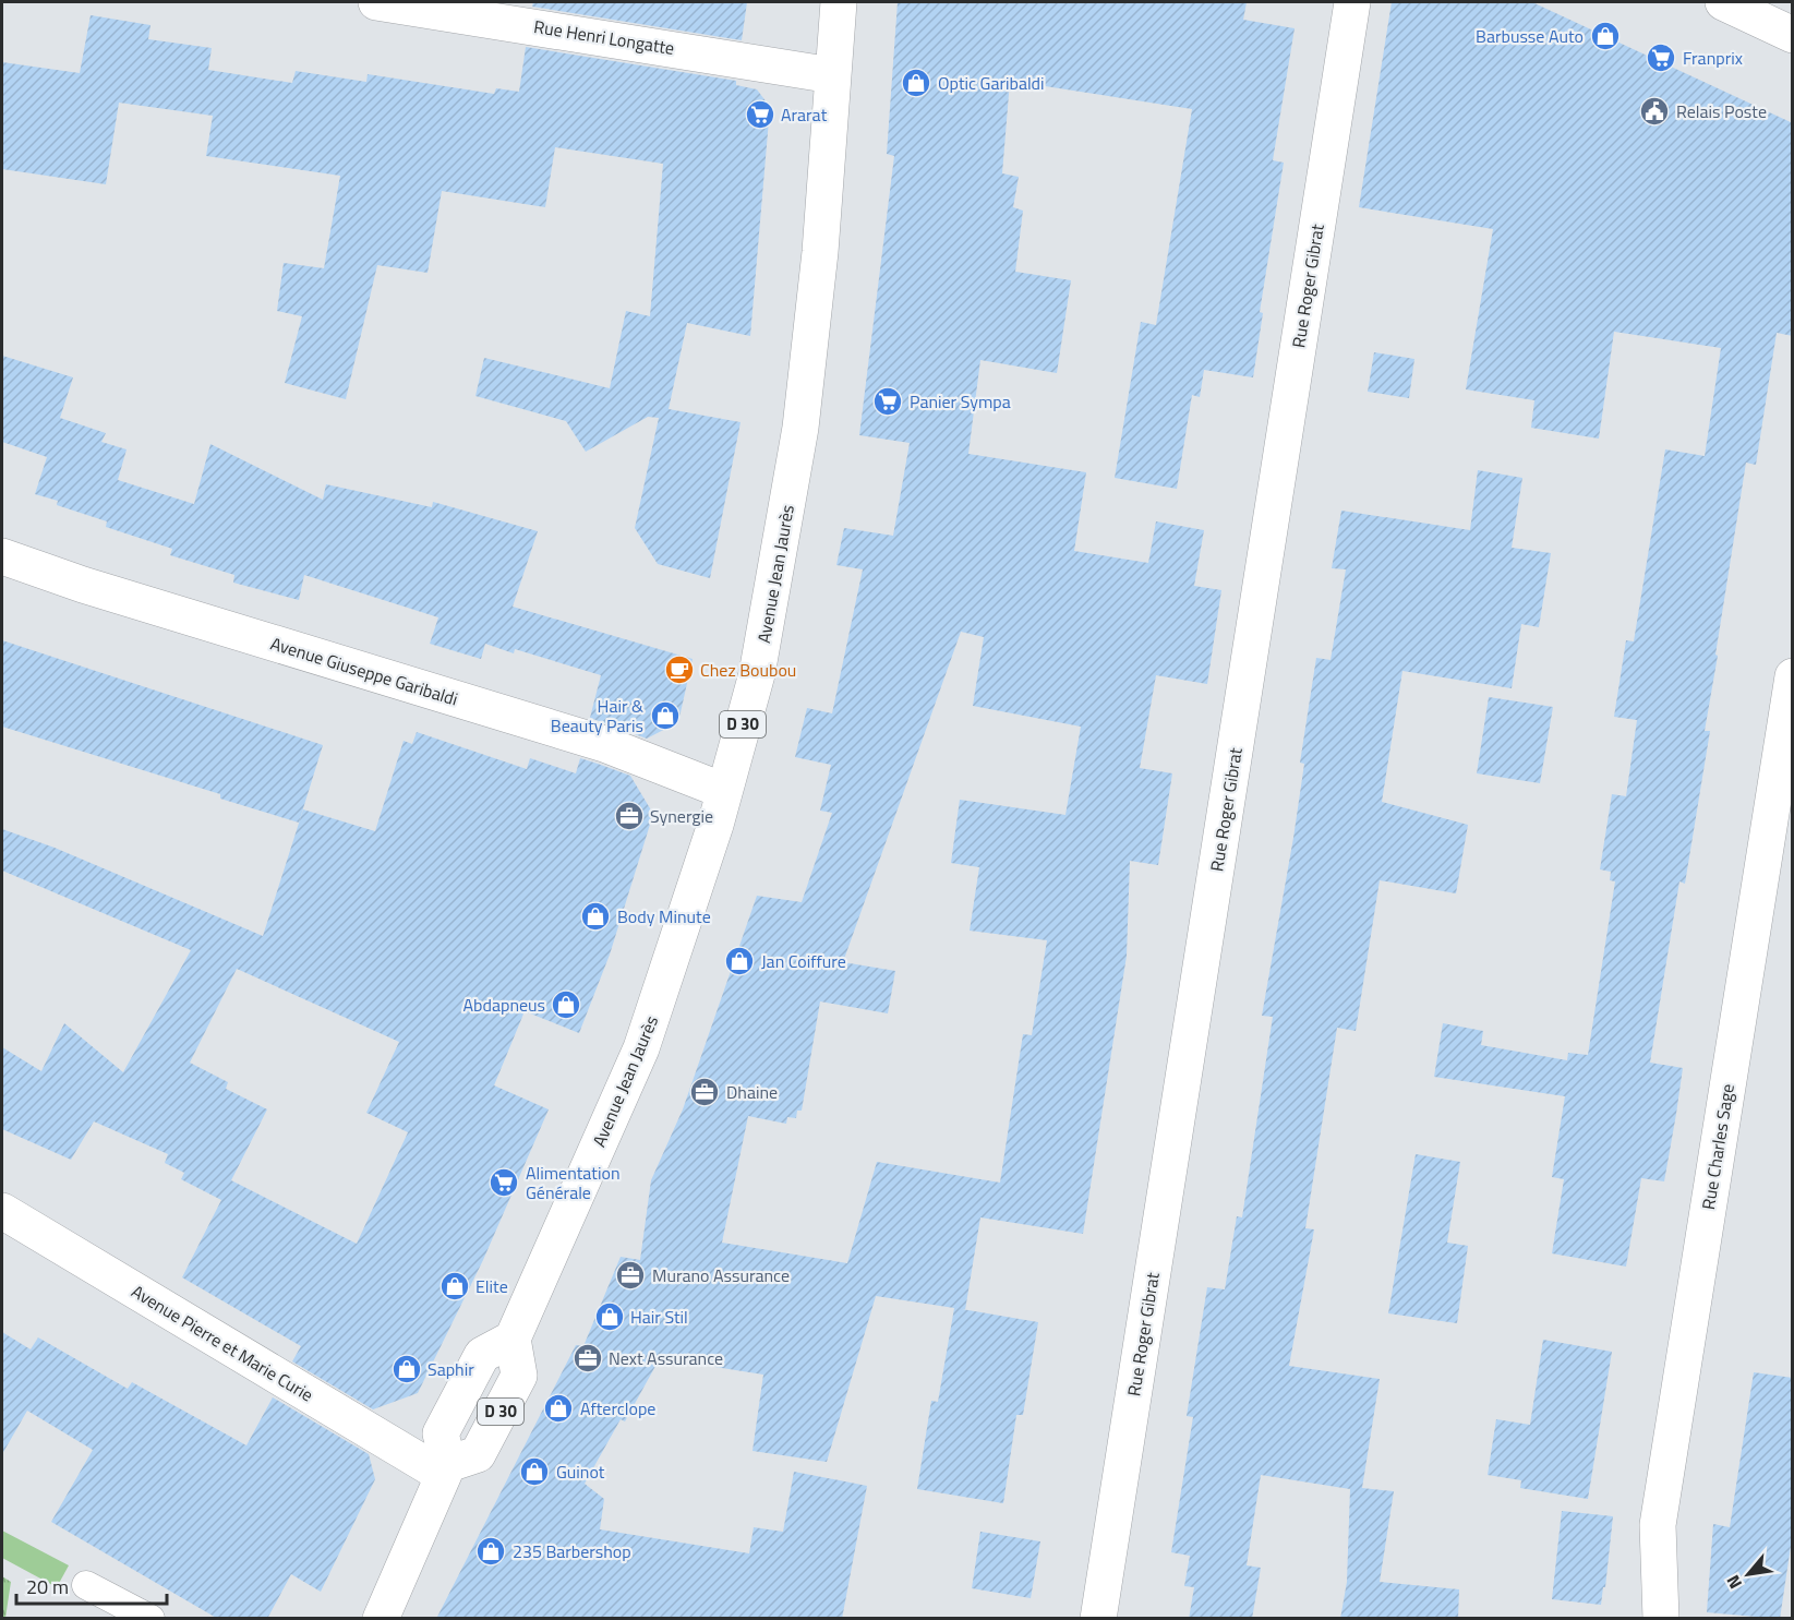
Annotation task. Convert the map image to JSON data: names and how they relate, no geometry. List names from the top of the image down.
{
  "streets": {
    "street": [
      "Rue Henri Longatte",
      "Rue Roger Gibrat",
      "Avenue Jean Jaurès",
      "Avenue Giuseppe Garibaldi",
      "D 30",
      "Rue Charles Sage",
      "Avenue Pierre et Marie Curie"
    ]
  },
  "crossings": [
    ["Rue Henri Longatte", "Avenue Jean Jaurès"],
    ["Avenue Jean Jaurès", "Avenue Giuseppe Garibaldi"],
    ["Avenue Jean Jaurès", "Avenue Pierre et Marie Curie"]
  ],
  "places": {
    "shop": [
      "Barbusse Auto",
      "Optic Garibaldi",
      "Hair & Beauty Paris",
      "Body Minute",
      "Jan Coiffure",
      "Abdapneus",
      "Elite",
      "Hair Stil",
      "Saphir",
      "Afterclope",
      "Guinot",
      "235 Barbershop"
    ],
    "supermarket": [
      "Franprix",
      "Ararat",
      "Panier Sympa",
      "Alimentation Générale"
    ],
    "public building": ["Relais Poste"],
    "cafe": ["Chez Boubou"],
    "office": [
      "Synergie",
      "Dhaine",
      "Murano Assurance",
      "Next Assurance"
    ]
  },
  "scale_bar": "20 m",
  "north": "bottom left"
}
